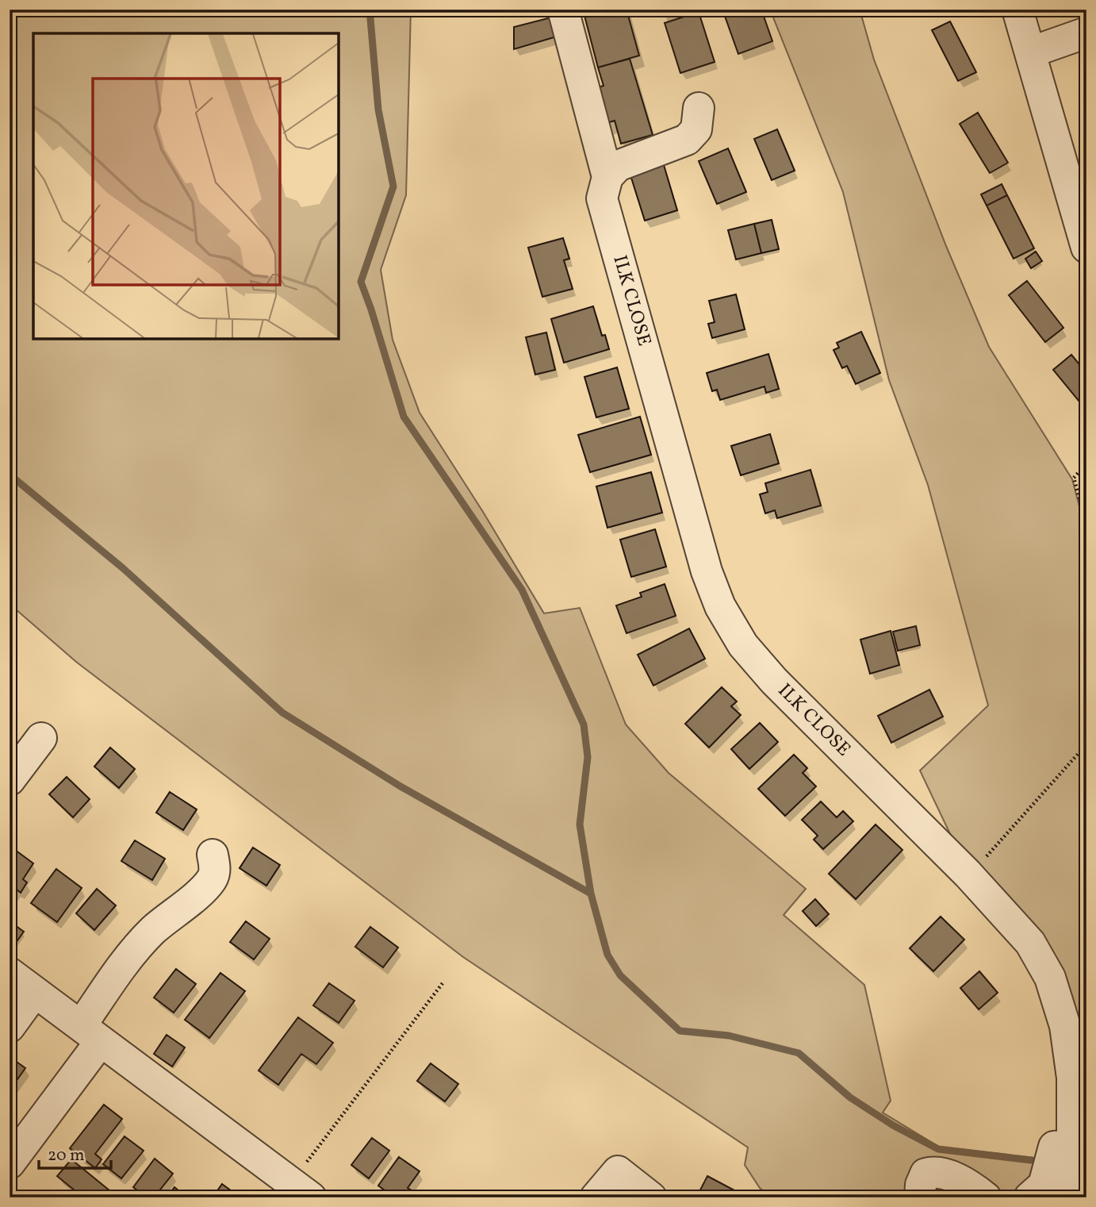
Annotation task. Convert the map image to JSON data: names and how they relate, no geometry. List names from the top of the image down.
{
  "streets": {
    "street": ["ILK CLOSE"]
  },
  "scale_bar": "20 m"
}
